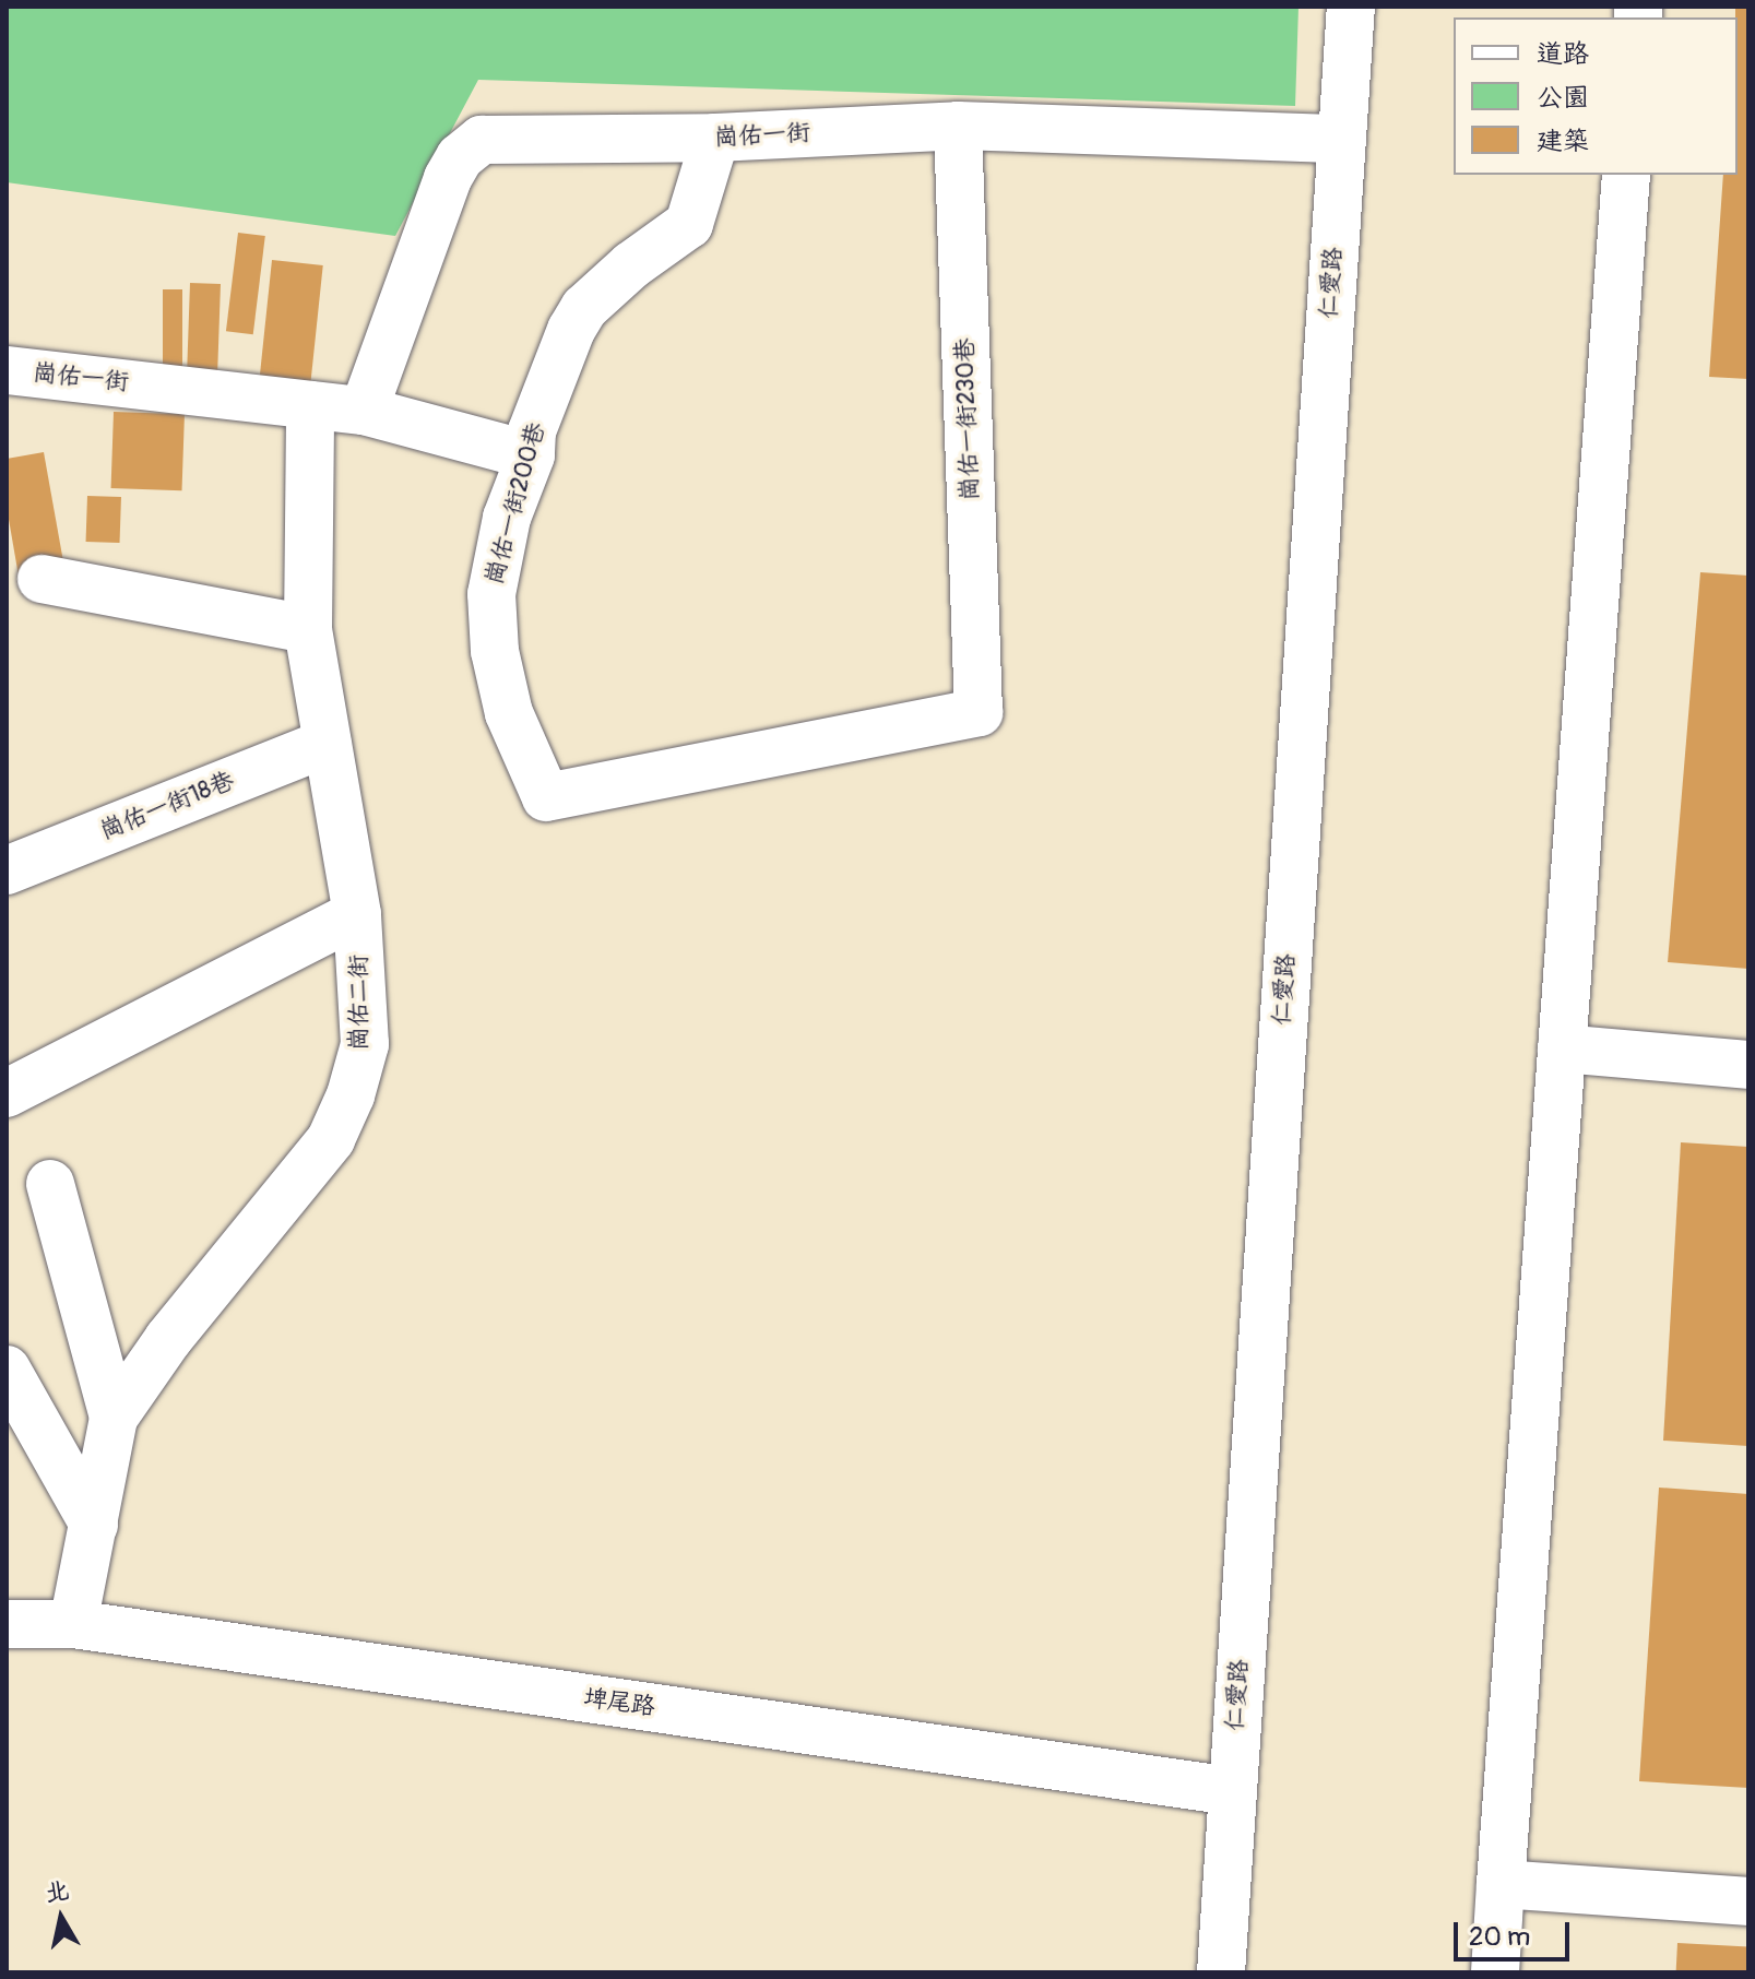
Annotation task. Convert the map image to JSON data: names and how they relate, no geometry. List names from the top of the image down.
{
  "streets": {
    "street": [
      "崗佑一街",
      "仁愛路",
      "崗佑一街230巷",
      "崗佑一街200巷",
      "崗佑一街18巷",
      "崗佑二街",
      "埤尾路"
    ]
  },
  "crossings": [
    ["崗佑一街", "仁愛路"],
    ["崗佑一街", "崗佑一街230巷"],
    ["崗佑一街", "崗佑一街200巷"],
    ["崗佑一街", "崗佑二街"],
    ["仁愛路", "埤尾路"],
    ["崗佑一街230巷", "崗佑一街200巷"],
    ["崗佑一街18巷", "崗佑二街"],
    ["崗佑二街", "埤尾路"]
  ],
  "legend": ["道路", "公園", "建築"],
  "scale_bar": "20 m",
  "north": "top"
}
